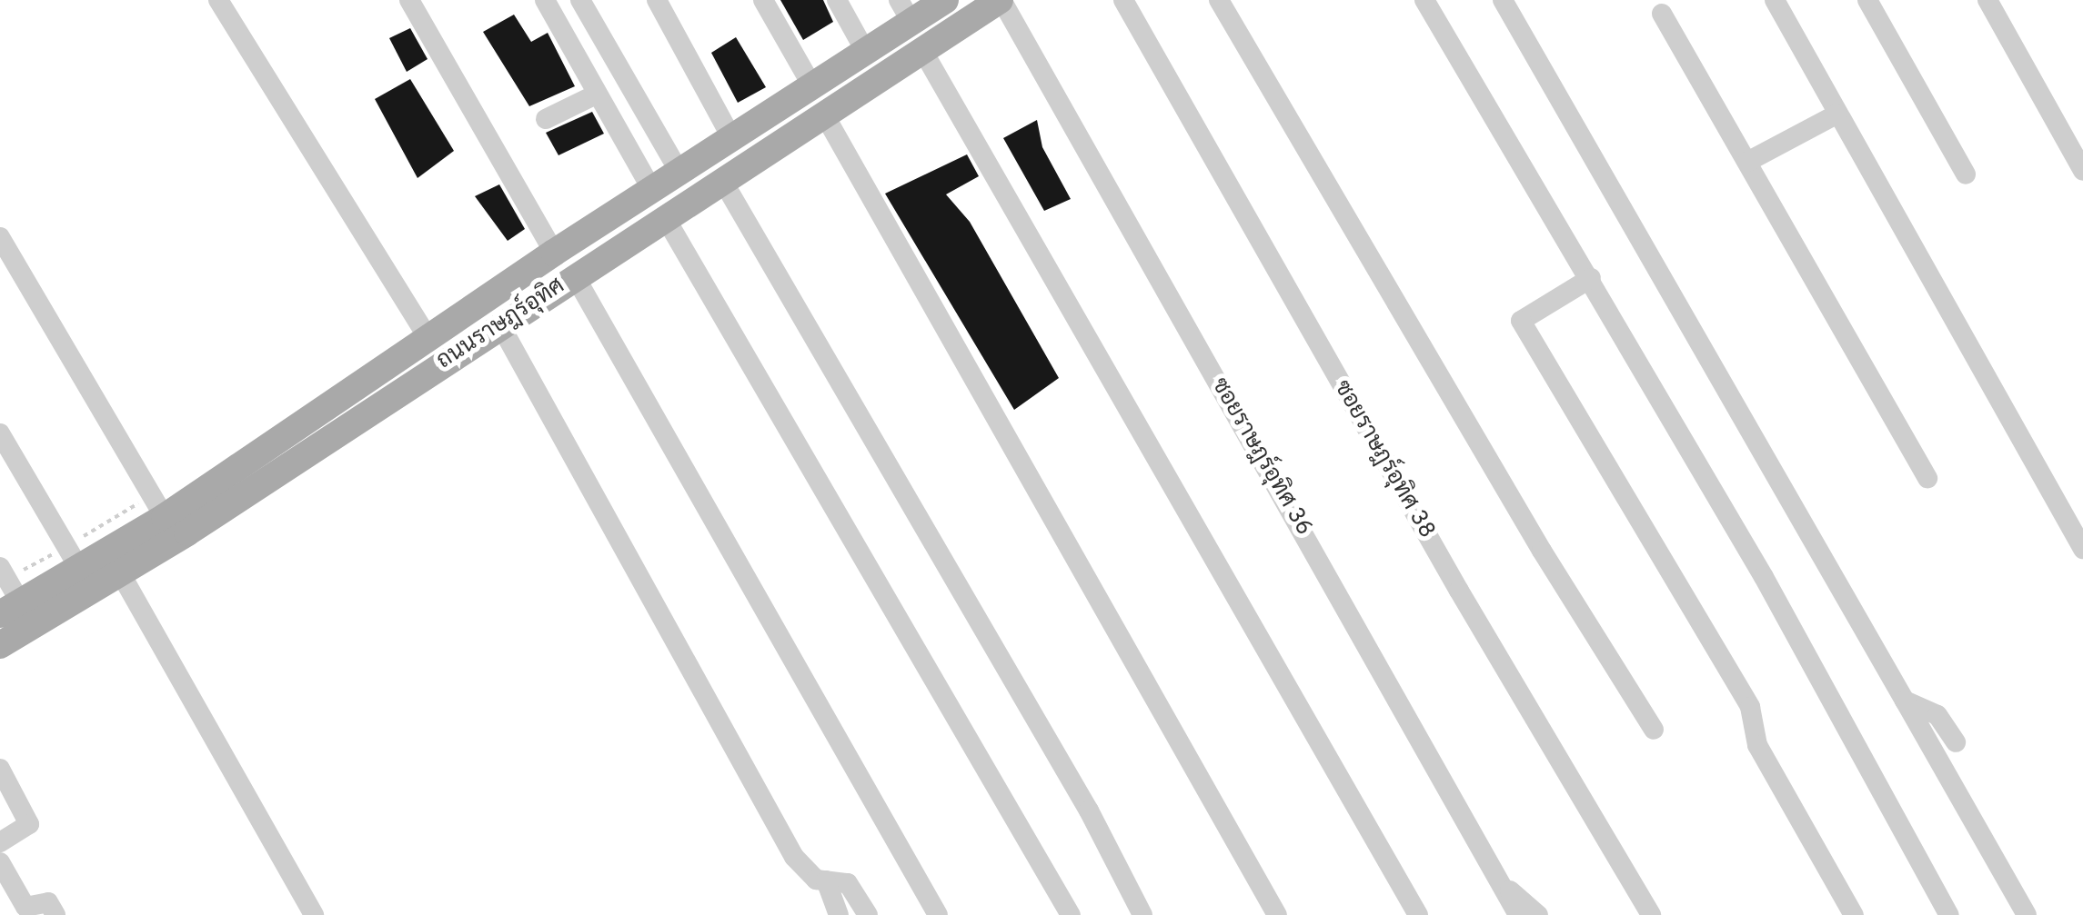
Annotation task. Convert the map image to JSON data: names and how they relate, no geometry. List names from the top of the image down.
{
  "streets": {
    "main road": ["ถนนราษฎร์อุทิศ"],
    "street": ["ซอยราษฎร์อุทิศ 36", "ซอยราษฎร์อุทิศ 38"]
  },
  "crossings": [
    ["ถนนราษฎร์อุทิศ", "ซอยราษฎร์อุทิศ 36"]
  ]
}
